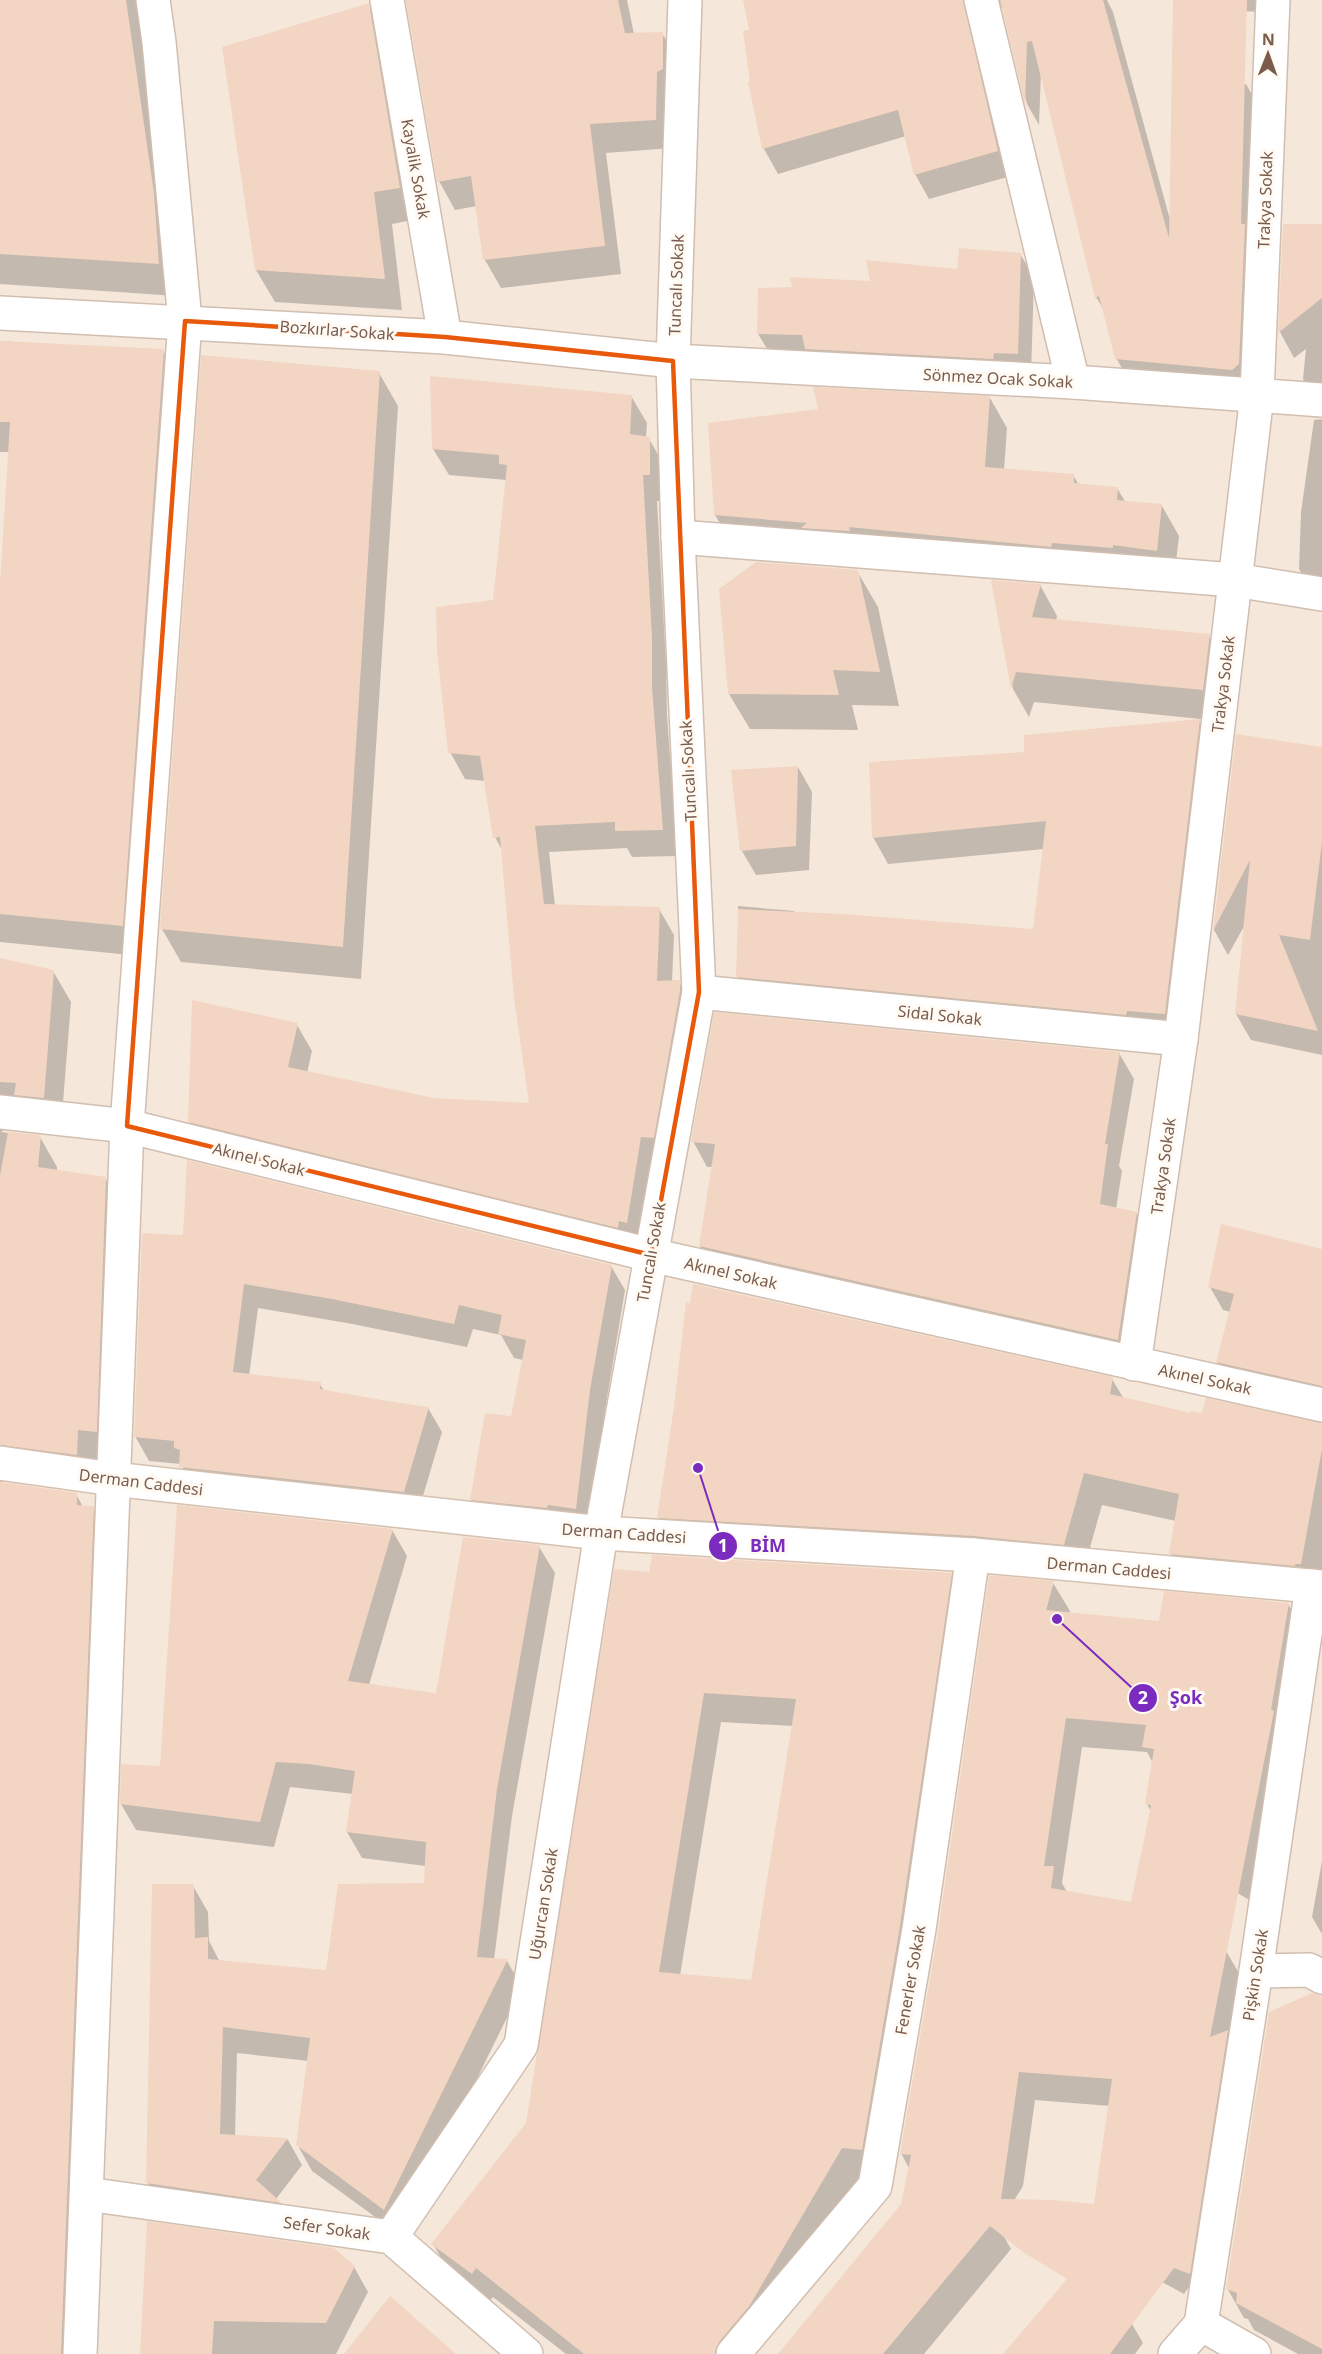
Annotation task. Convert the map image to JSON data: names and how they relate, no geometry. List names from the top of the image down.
{
  "streets": {
    "street": [
      "Kayalik Sokak",
      "Trakya Sokak",
      "Tuncalı Sokak",
      "Bozkırlar Sokak",
      "Sönmez Ocak Sokak",
      "Sidal Sokak",
      "Akınel Sokak",
      "Derman Caddesi",
      "Uğurcan Sokak",
      "Pişkin Sokak",
      "Fenerler Sokak",
      "Sefer Sokak"
    ]
  },
  "crossings": [
    ["Kayalik Sokak", "Bozkırlar Sokak"],
    ["Trakya Sokak", "Sönmez Ocak Sokak"],
    ["Trakya Sokak", "Sidal Sokak"],
    ["Trakya Sokak", "Akınel Sokak"],
    ["Tuncalı Sokak", "Bozkırlar Sokak"],
    ["Tuncalı Sokak", "Sönmez Ocak Sokak"],
    ["Tuncalı Sokak", "Sidal Sokak"],
    ["Tuncalı Sokak", "Akınel Sokak"],
    ["Tuncalı Sokak", "Derman Caddesi"],
    ["Tuncalı Sokak", "Uğurcan Sokak"],
    ["Bozkırlar Sokak", "Sönmez Ocak Sokak"],
    ["Derman Caddesi", "Uğurcan Sokak"],
    ["Derman Caddesi", "Pişkin Sokak"],
    ["Derman Caddesi", "Fenerler Sokak"],
    ["Uğurcan Sokak", "Sefer Sokak"]
  ],
  "places": ["BİM", "Şok"],
  "north": "top"
}
